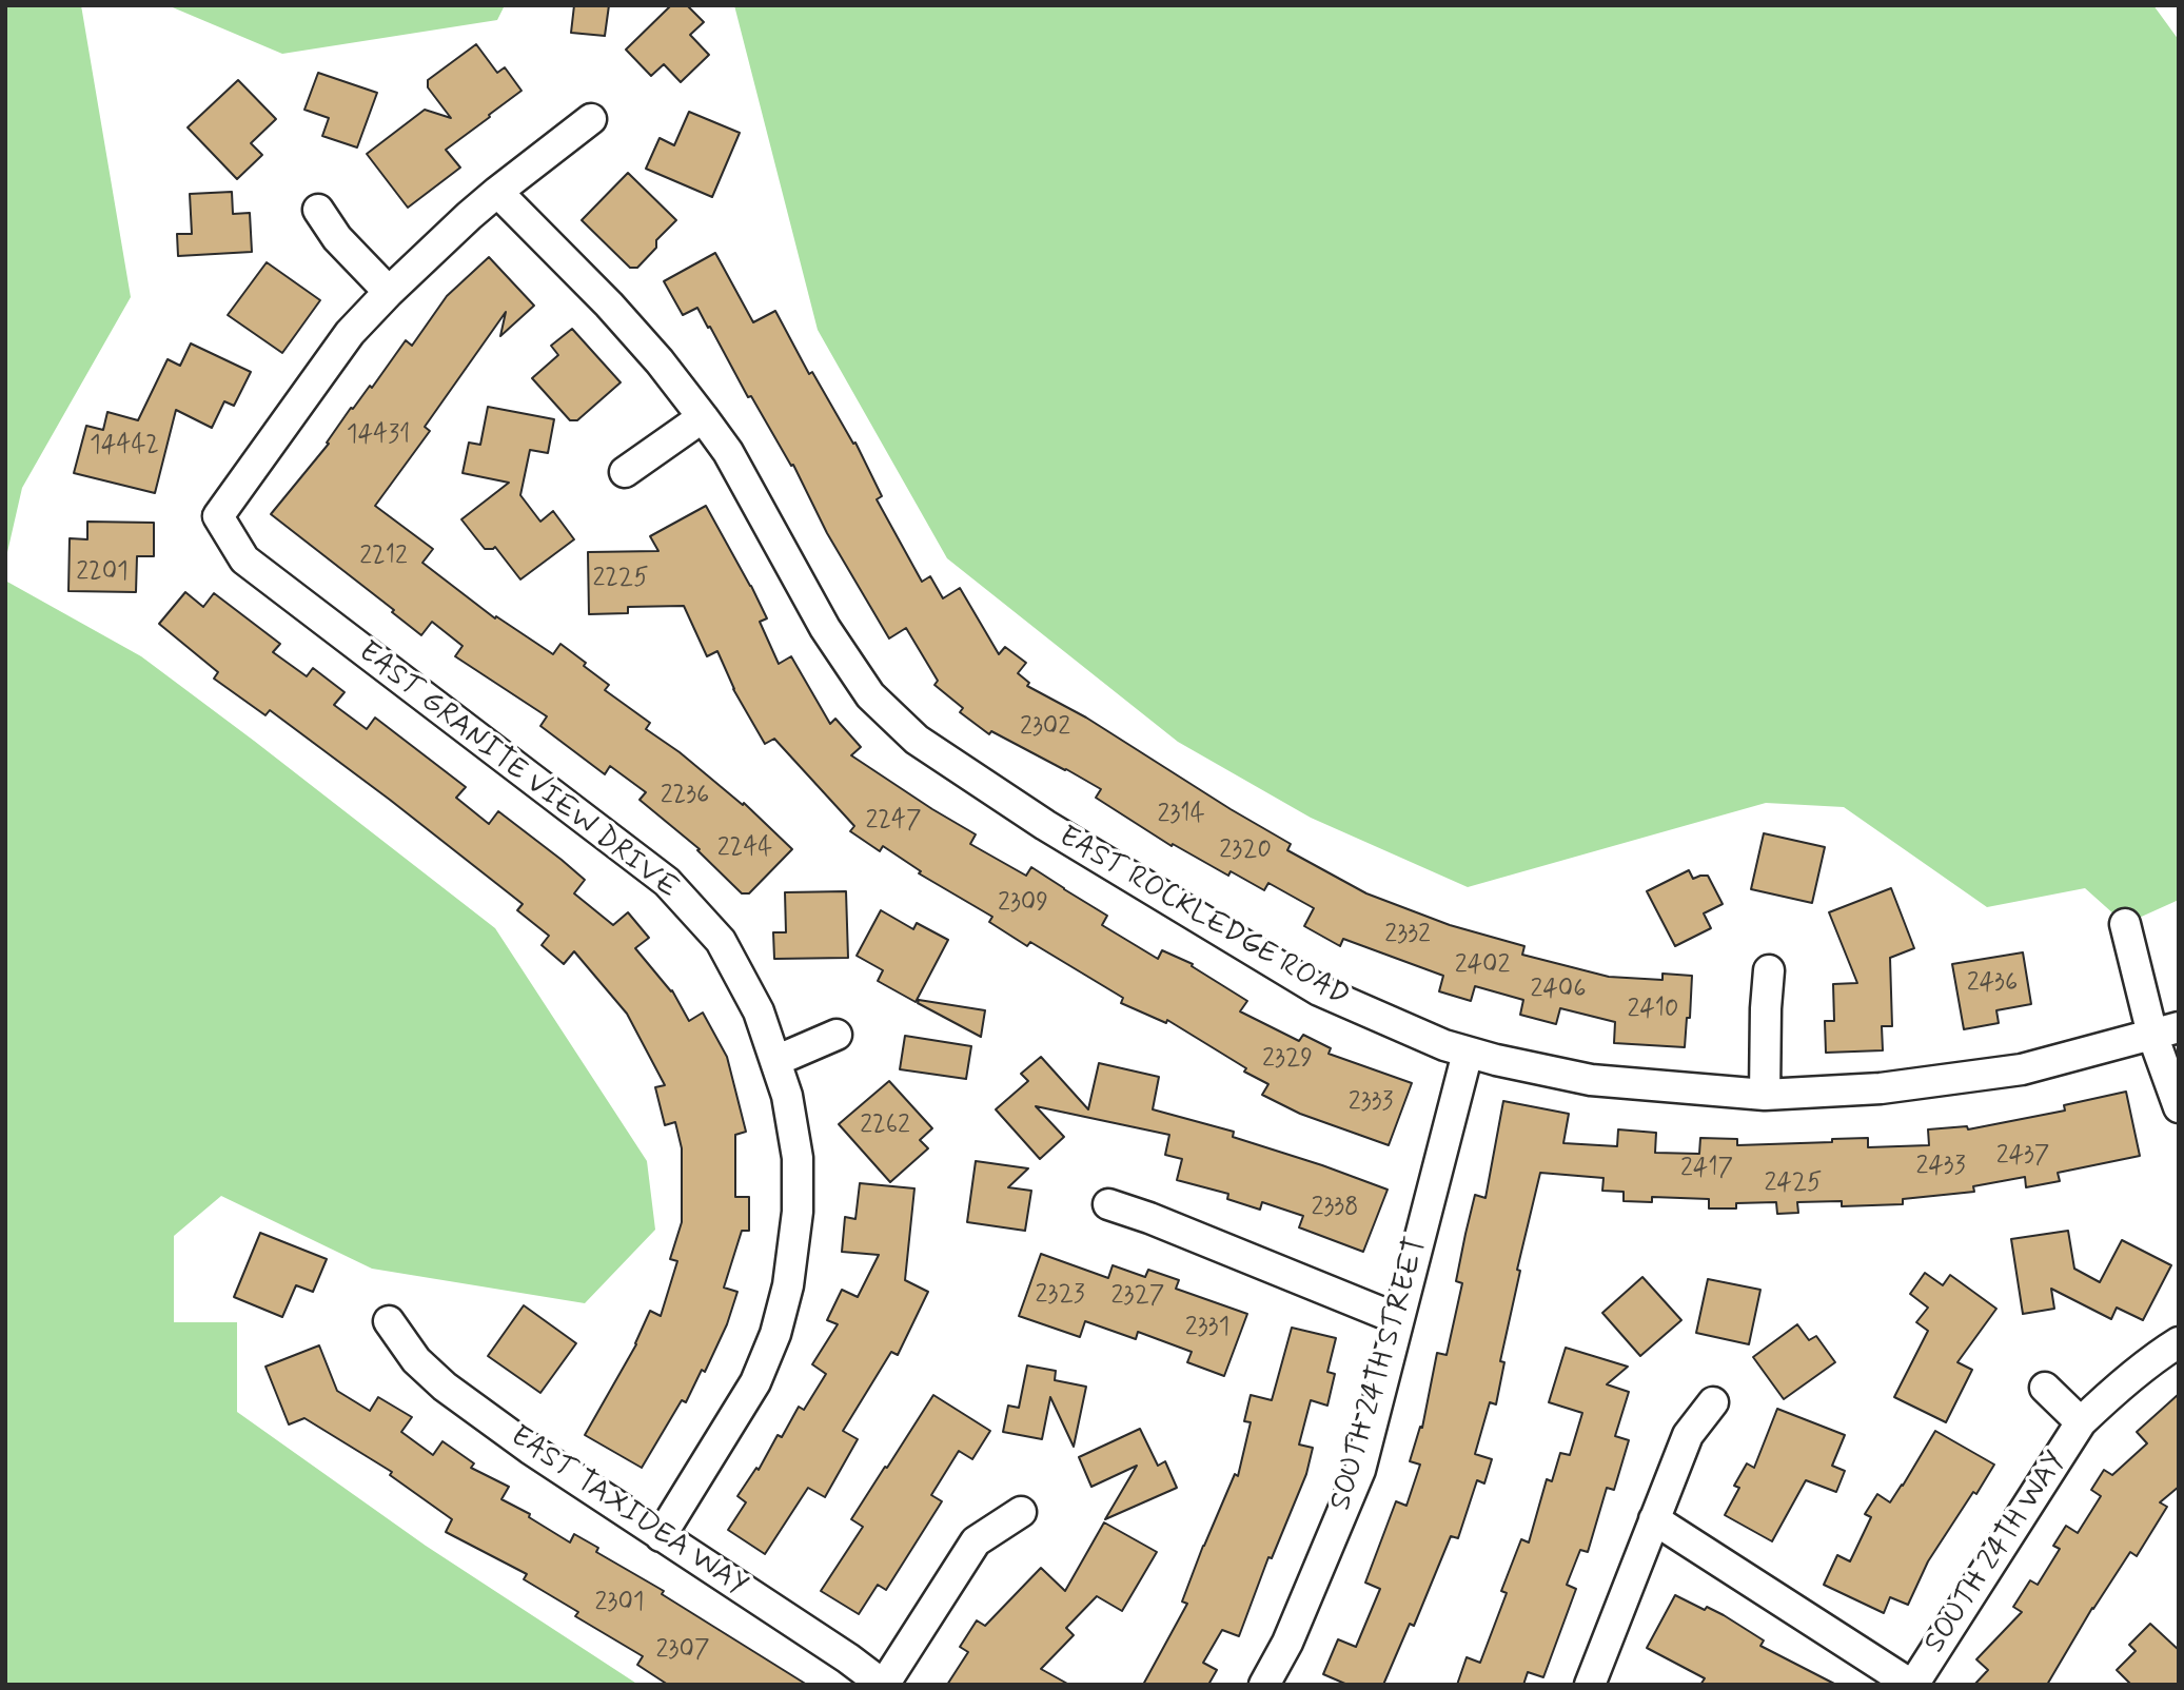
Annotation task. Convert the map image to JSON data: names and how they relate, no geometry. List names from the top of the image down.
{
  "streets": {
    "street": [
      "EAST GRANITE VIEW DRIVE",
      "EAST ROCKLEDGE ROAD",
      "SOUTH 24TH STREET",
      "EAST TAXIDEA WAY",
      "SOUTH 24TH WAY"
    ]
  },
  "crossings": [
    ["EAST GRANITE VIEW DRIVE", "EAST TAXIDEA WAY"],
    ["EAST ROCKLEDGE ROAD", "SOUTH 24TH STREET"]
  ],
  "house_numbers": [
    "14431",
    "14442",
    "2212",
    "2201",
    "2225",
    "2302",
    "2236",
    "2314",
    "2247",
    "2244",
    "2320",
    "2309",
    "2332",
    "2402",
    "2436",
    "2406",
    "2410",
    "2329",
    "2333",
    "2262",
    "2437",
    "2433",
    "2417",
    "2425",
    "2338",
    "2323",
    "2327",
    "2331",
    "2301",
    "2307"
  ]
}
